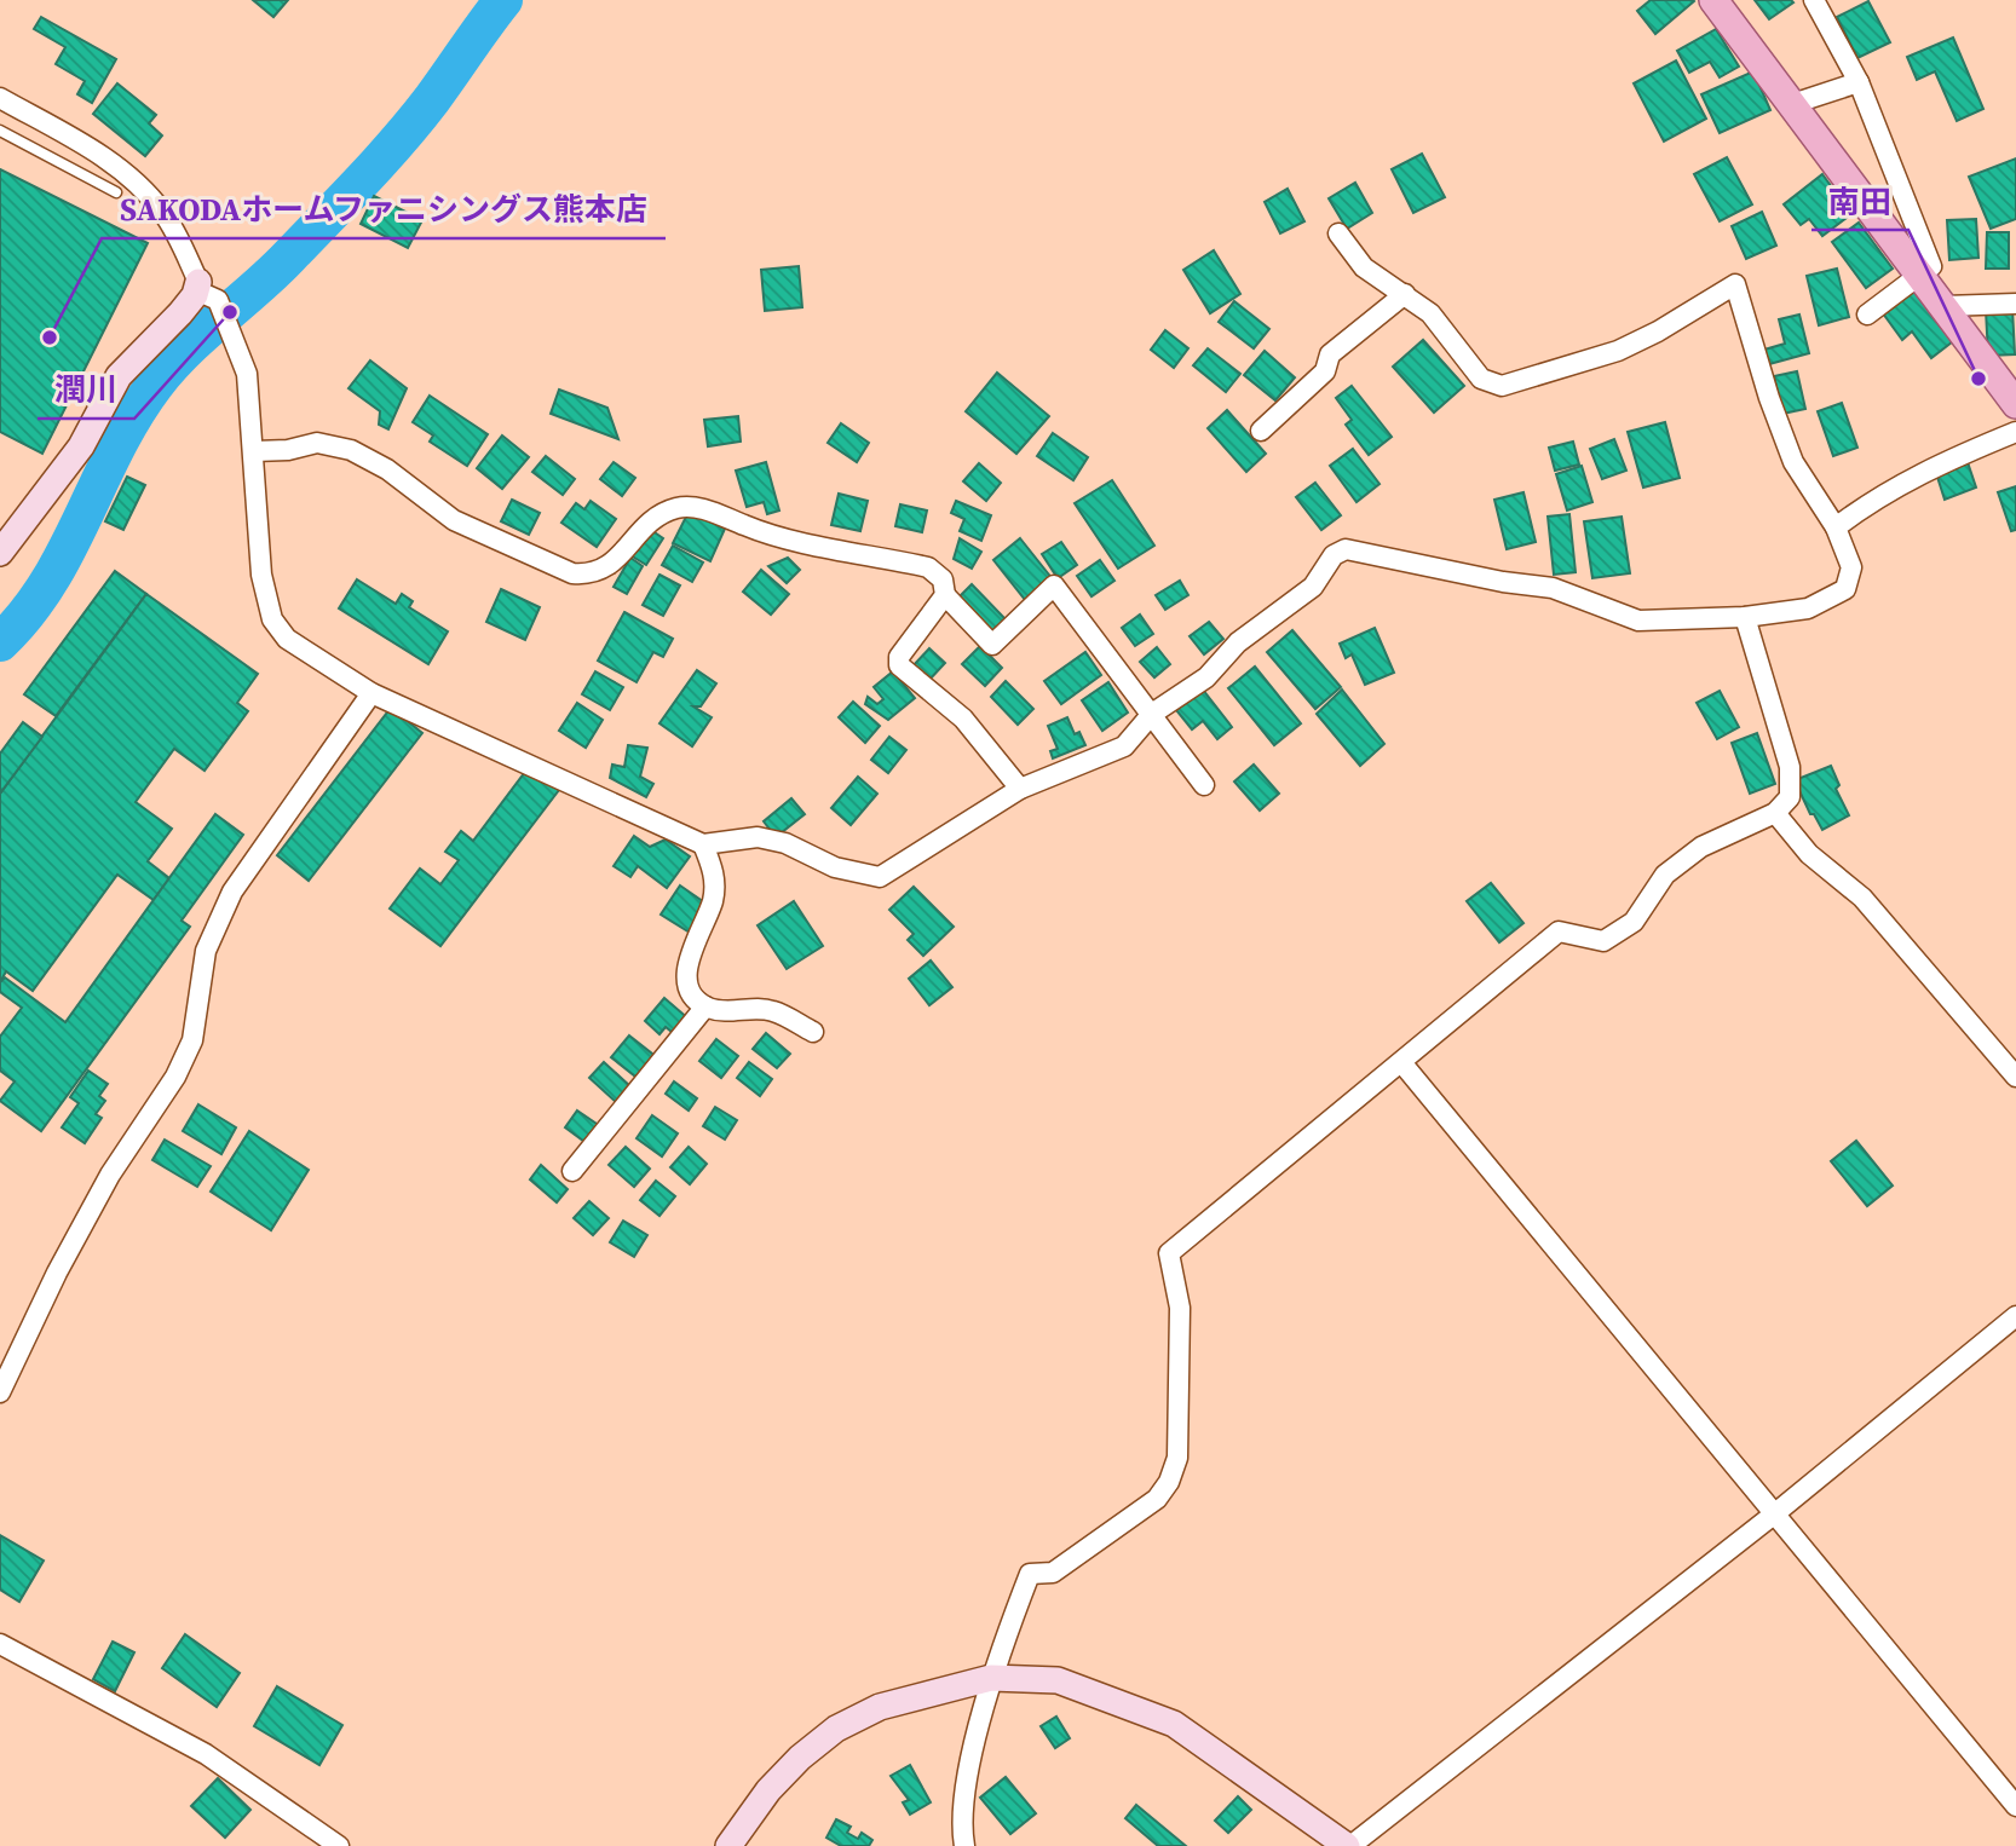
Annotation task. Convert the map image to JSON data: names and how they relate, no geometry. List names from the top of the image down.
{
  "places": ["潤川", "SAKODAホームファニシングス熊本店", "南田"]
}
